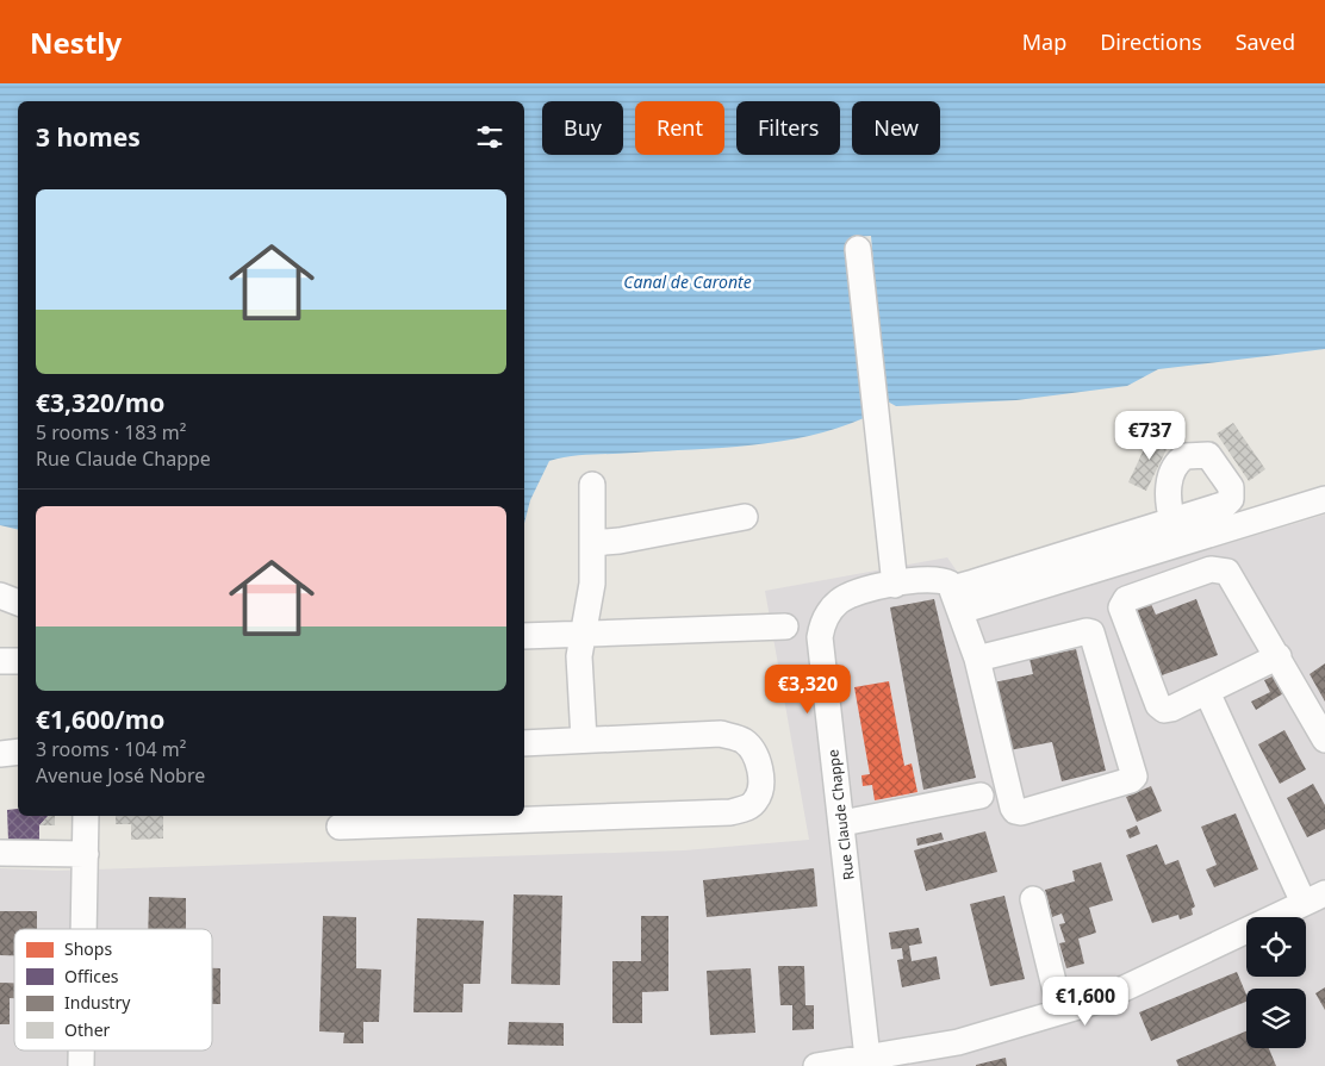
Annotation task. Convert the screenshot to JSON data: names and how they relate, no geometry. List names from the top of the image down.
{
  "streets": {
    "street": ["Rue Claude Chappe"]
  },
  "water": ["Canal de Caronte"],
  "legend": [
    "Shops",
    "Offices",
    "Industry",
    "Other"
  ],
  "page": {
    "header": "Nestly",
    "nav": ["Map", "Directions", "Saved"],
    "chip": [
      "Buy",
      "Rent",
      "Filters",
      "New"
    ],
    "heading": "3 homes",
    "list": [
      {
        "name": "€3,320/mo",
        "note": "5 rooms · 183 m² · Rue Claude Chappe"
      },
      {
        "name": "€1,600/mo",
        "note": "3 rooms · 104 m² · Avenue José Nobre"
      }
    ],
    "price": ["€737", "€3,320", "€1,600"]
  }
}
